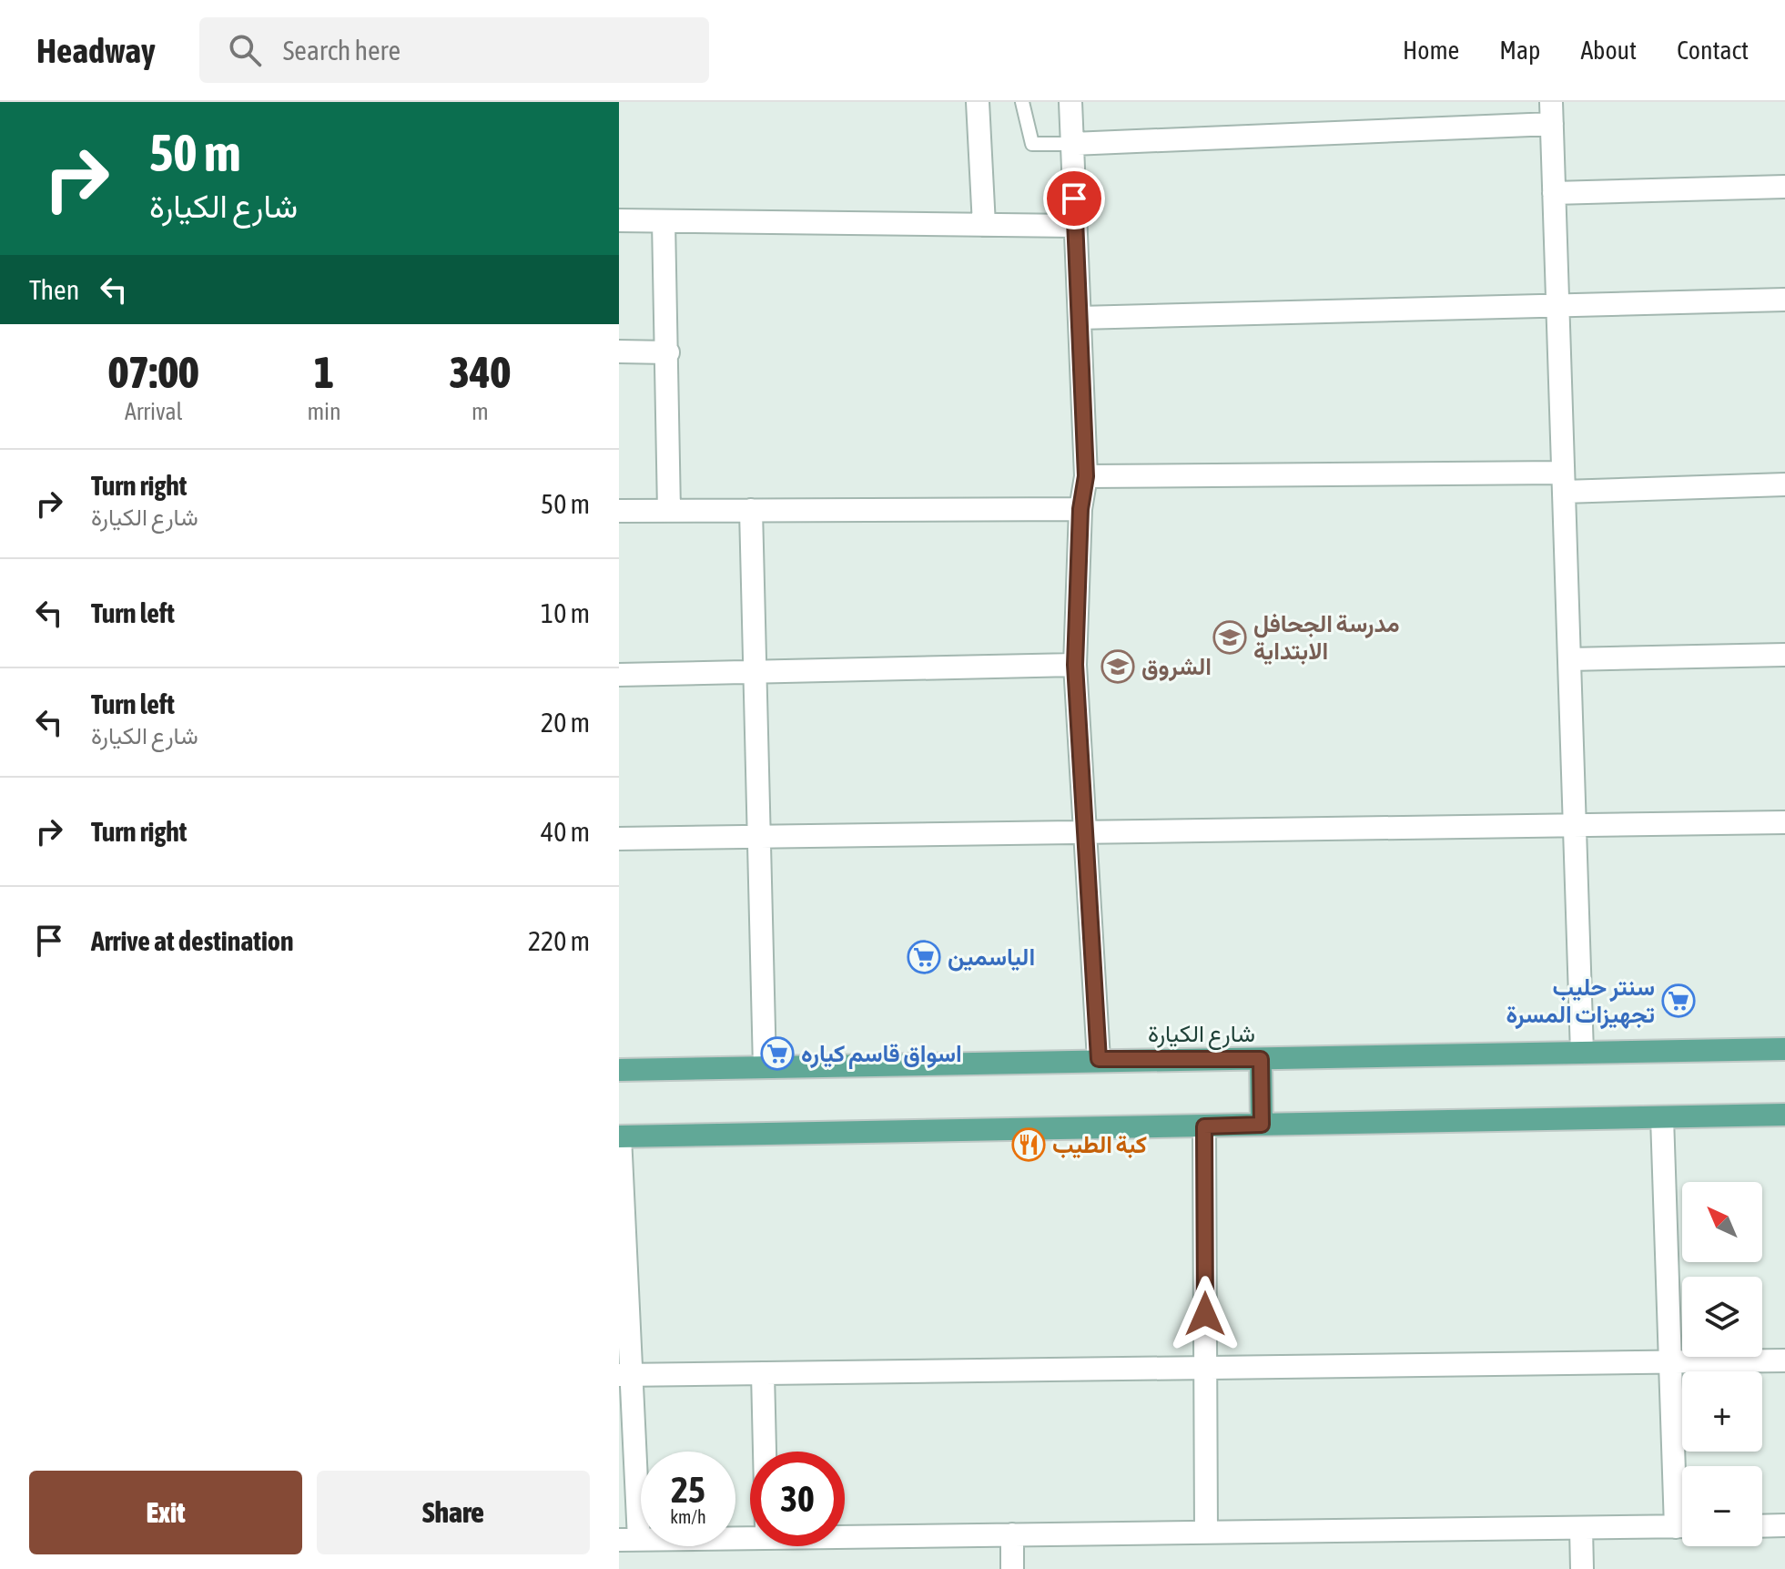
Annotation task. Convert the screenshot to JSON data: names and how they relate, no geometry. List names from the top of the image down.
{
  "streets": {
    "main road": ["شارع الكيارة"]
  },
  "places": {
    "school or university": ["مدرسة الجحافل الابتداية", "الشروق"],
    "supermarket": ["الياسمين", "سنتر حليب تجهيزات المسرة", "اسواق قاسم كياره"],
    "restaurant": ["كبة الطيب"]
  },
  "north": "top left",
  "page": {
    "header": "Headway",
    "search": "Search here",
    "nav": [
      "Home",
      "Map",
      "About",
      "Contact"
    ],
    "turn": ["50 m", "شارع الكيارة"],
    "then": "Then",
    "eta": [
      "07:00",
      "Arrival",
      "1",
      "min",
      "340",
      "m"
    ],
    "list": [
      {
        "name": "Turn right",
        "note": "شارع الكيارة",
        "value": "50 m"
      },
      {
        "name": "Turn left",
        "value": "10 m"
      },
      {
        "name": "Turn left",
        "note": "شارع الكيارة",
        "value": "20 m"
      },
      {
        "name": "Turn right",
        "value": "40 m"
      },
      {
        "name": "Arrive at destination",
        "value": "220 m"
      }
    ],
    "map_buttons": ["+", "−"],
    "speed": "25 km/h",
    "limit": "30",
    "buttons": ["Exit", "Share"]
  }
}
